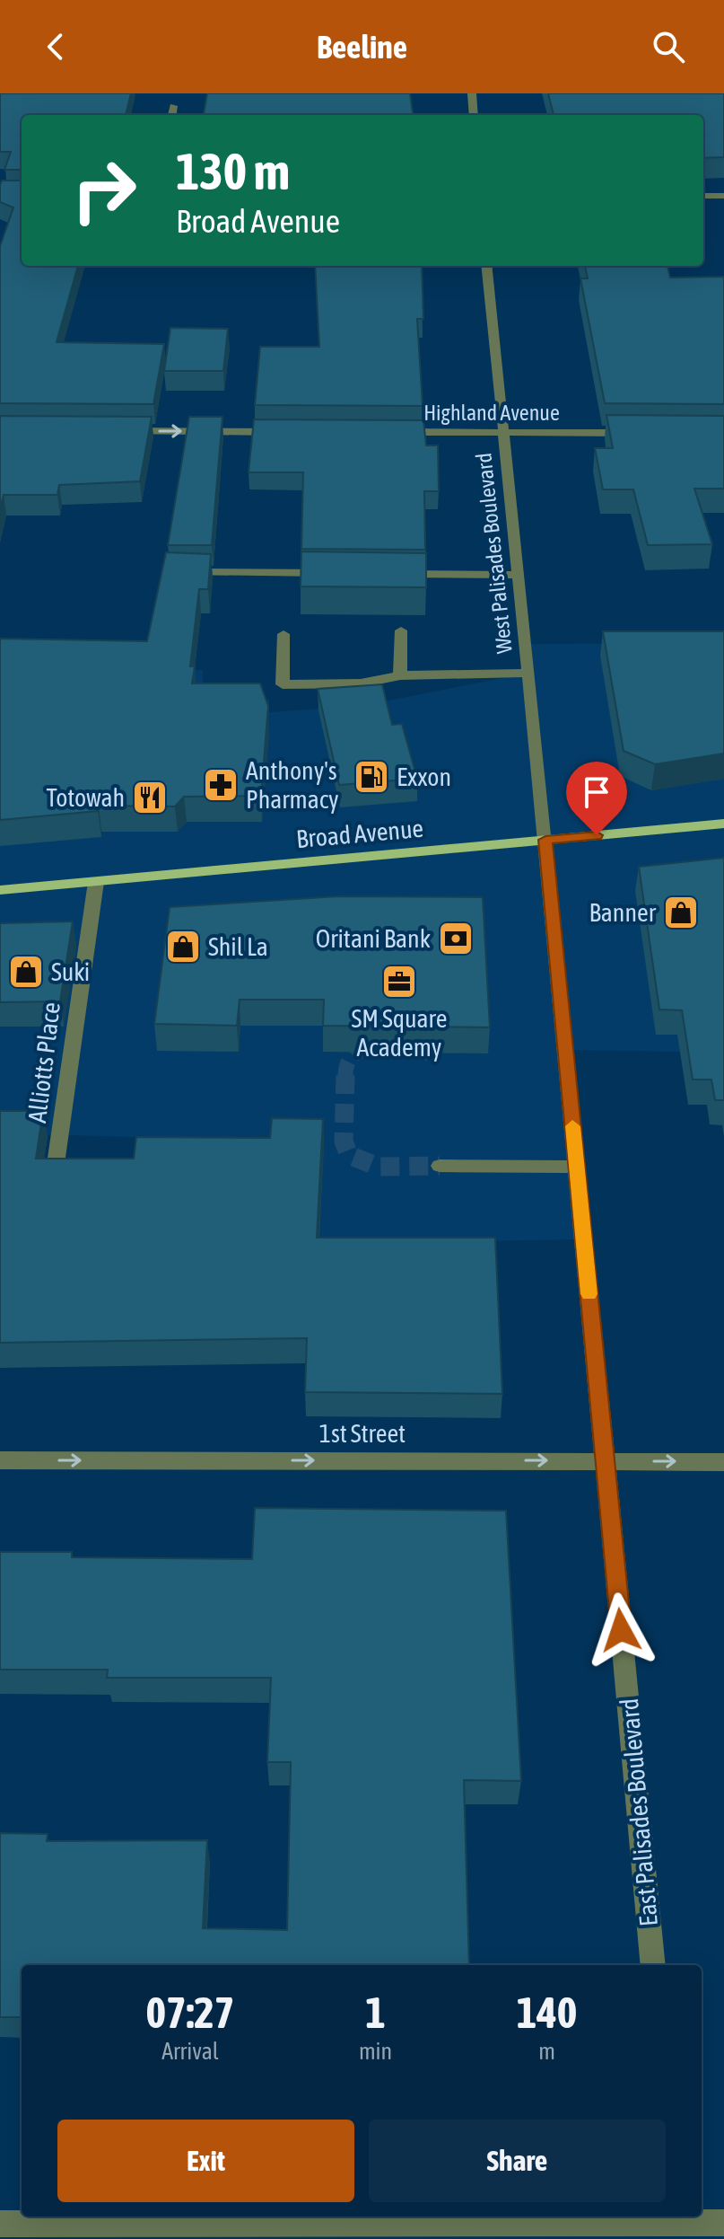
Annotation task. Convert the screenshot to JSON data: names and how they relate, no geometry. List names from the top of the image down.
{
  "streets": {
    "main road": ["Broad Avenue"],
    "street": [
      "Highland Avenue",
      "West Palisades Boulevard",
      "Alliotts Place",
      "1st Street",
      "East Palisades Boulevard"
    ]
  },
  "crossings": [
    ["Highland Avenue", "West Palisades Boulevard"],
    ["West Palisades Boulevard", "Broad Avenue"],
    ["West Palisades Boulevard", "East Palisades Boulevard"],
    ["Broad Avenue", "Alliotts Place"],
    ["Broad Avenue", "East Palisades Boulevard"],
    ["1st Street", "East Palisades Boulevard"]
  ],
  "one_way": ["1st Street"],
  "places": {
    "fuel station": ["Exxon"],
    "pharmacy": ["Anthony's Pharmacy"],
    "restaurant": ["Totowah"],
    "shop": ["Banner", "Shil La", "Suki"],
    "bank": ["Oritani Bank"],
    "office": ["SM Square Academy"]
  },
  "page": {
    "header": "Beeline",
    "turn": ["130 m", "Broad Avenue"],
    "eta": [
      "07:27",
      "Arrival",
      "1",
      "min",
      "140",
      "m"
    ],
    "buttons": ["Exit", "Share"]
  }
}
